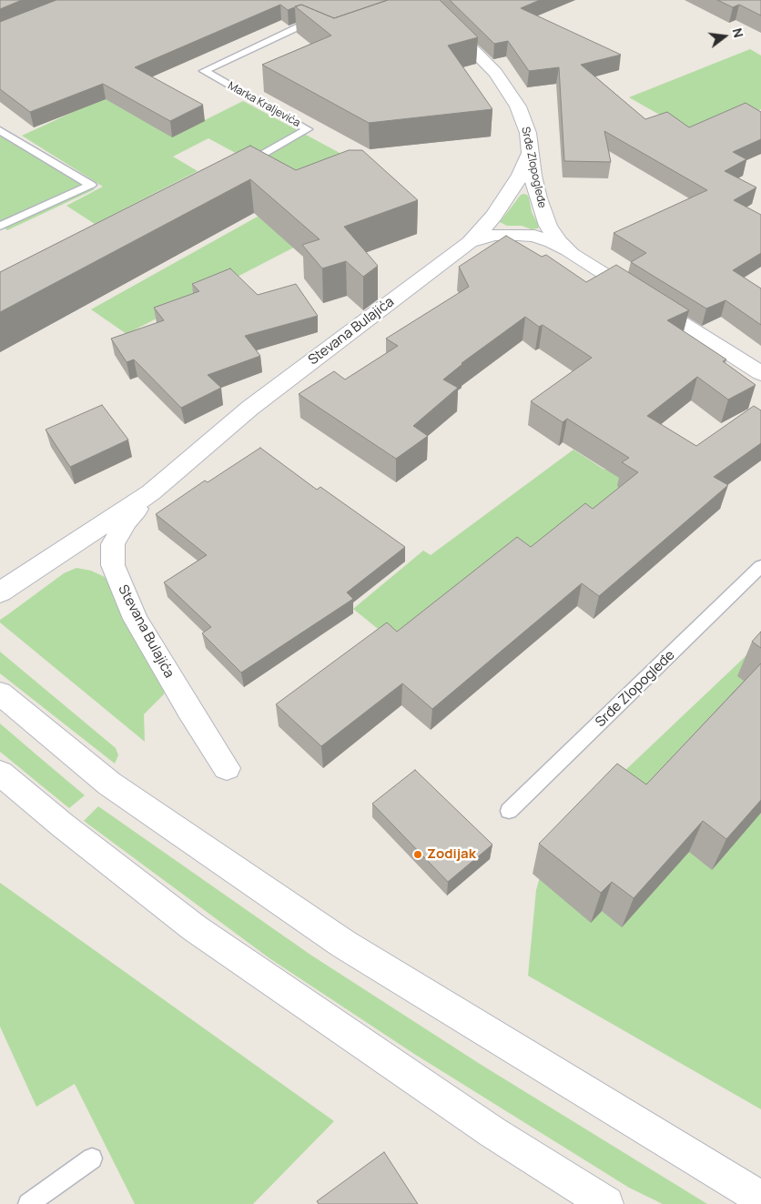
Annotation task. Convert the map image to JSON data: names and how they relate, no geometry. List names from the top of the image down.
{
  "streets": {
    "street": ["Srđe Zlopogleđe", "Stevana Bulajića"],
    "lane": ["Marka Kraljevića"]
  },
  "crossings": [
    ["Srđe Zlopogleđe", "Stevana Bulajića"]
  ],
  "places": ["Zodijak"],
  "north": "right"
}
